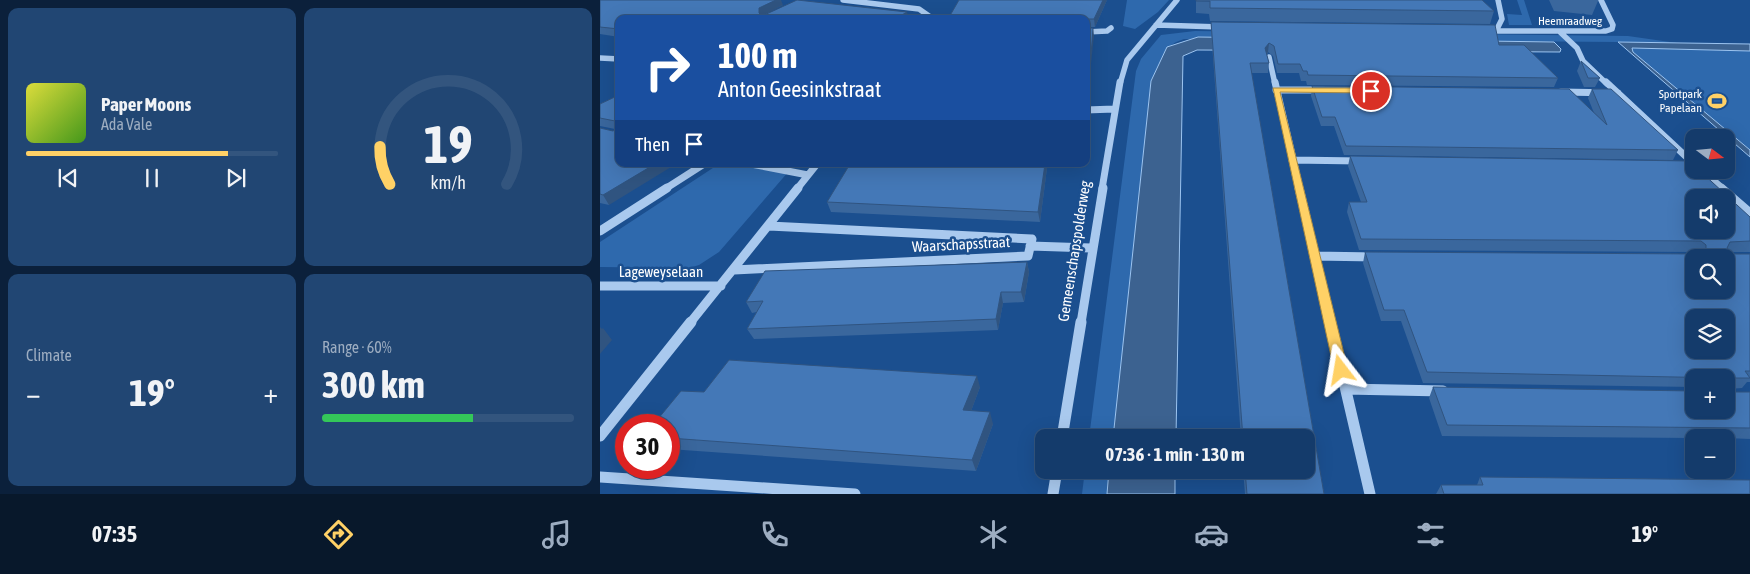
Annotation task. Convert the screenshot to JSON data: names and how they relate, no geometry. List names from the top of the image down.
{
  "streets": {
    "street": [
      "Heemraadweg",
      "Waarschapsstraat",
      "Gemeenschapspolderweg",
      "Lageweyselaan"
    ]
  },
  "places": {
    "sports": ["Sportpark Papelaan"]
  },
  "north": "right",
  "page": {
    "turn": ["100 m", "Anton Geesinkstraat"],
    "song": ["Paper Moons", "Ada Vale"],
    "then": "Then",
    "map_buttons": ["+", "−"],
    "tile": [
      "Climate",
      ["Range · 60%", "300 km"]
    ],
    "heat": ["−", "19°", "+"],
    "limit": "30",
    "trip": "07:36 · 1 min · 130 m",
    "tabs": ["07:35", "19°"],
    "gauge": ["19", "km/h"]
  }
}
